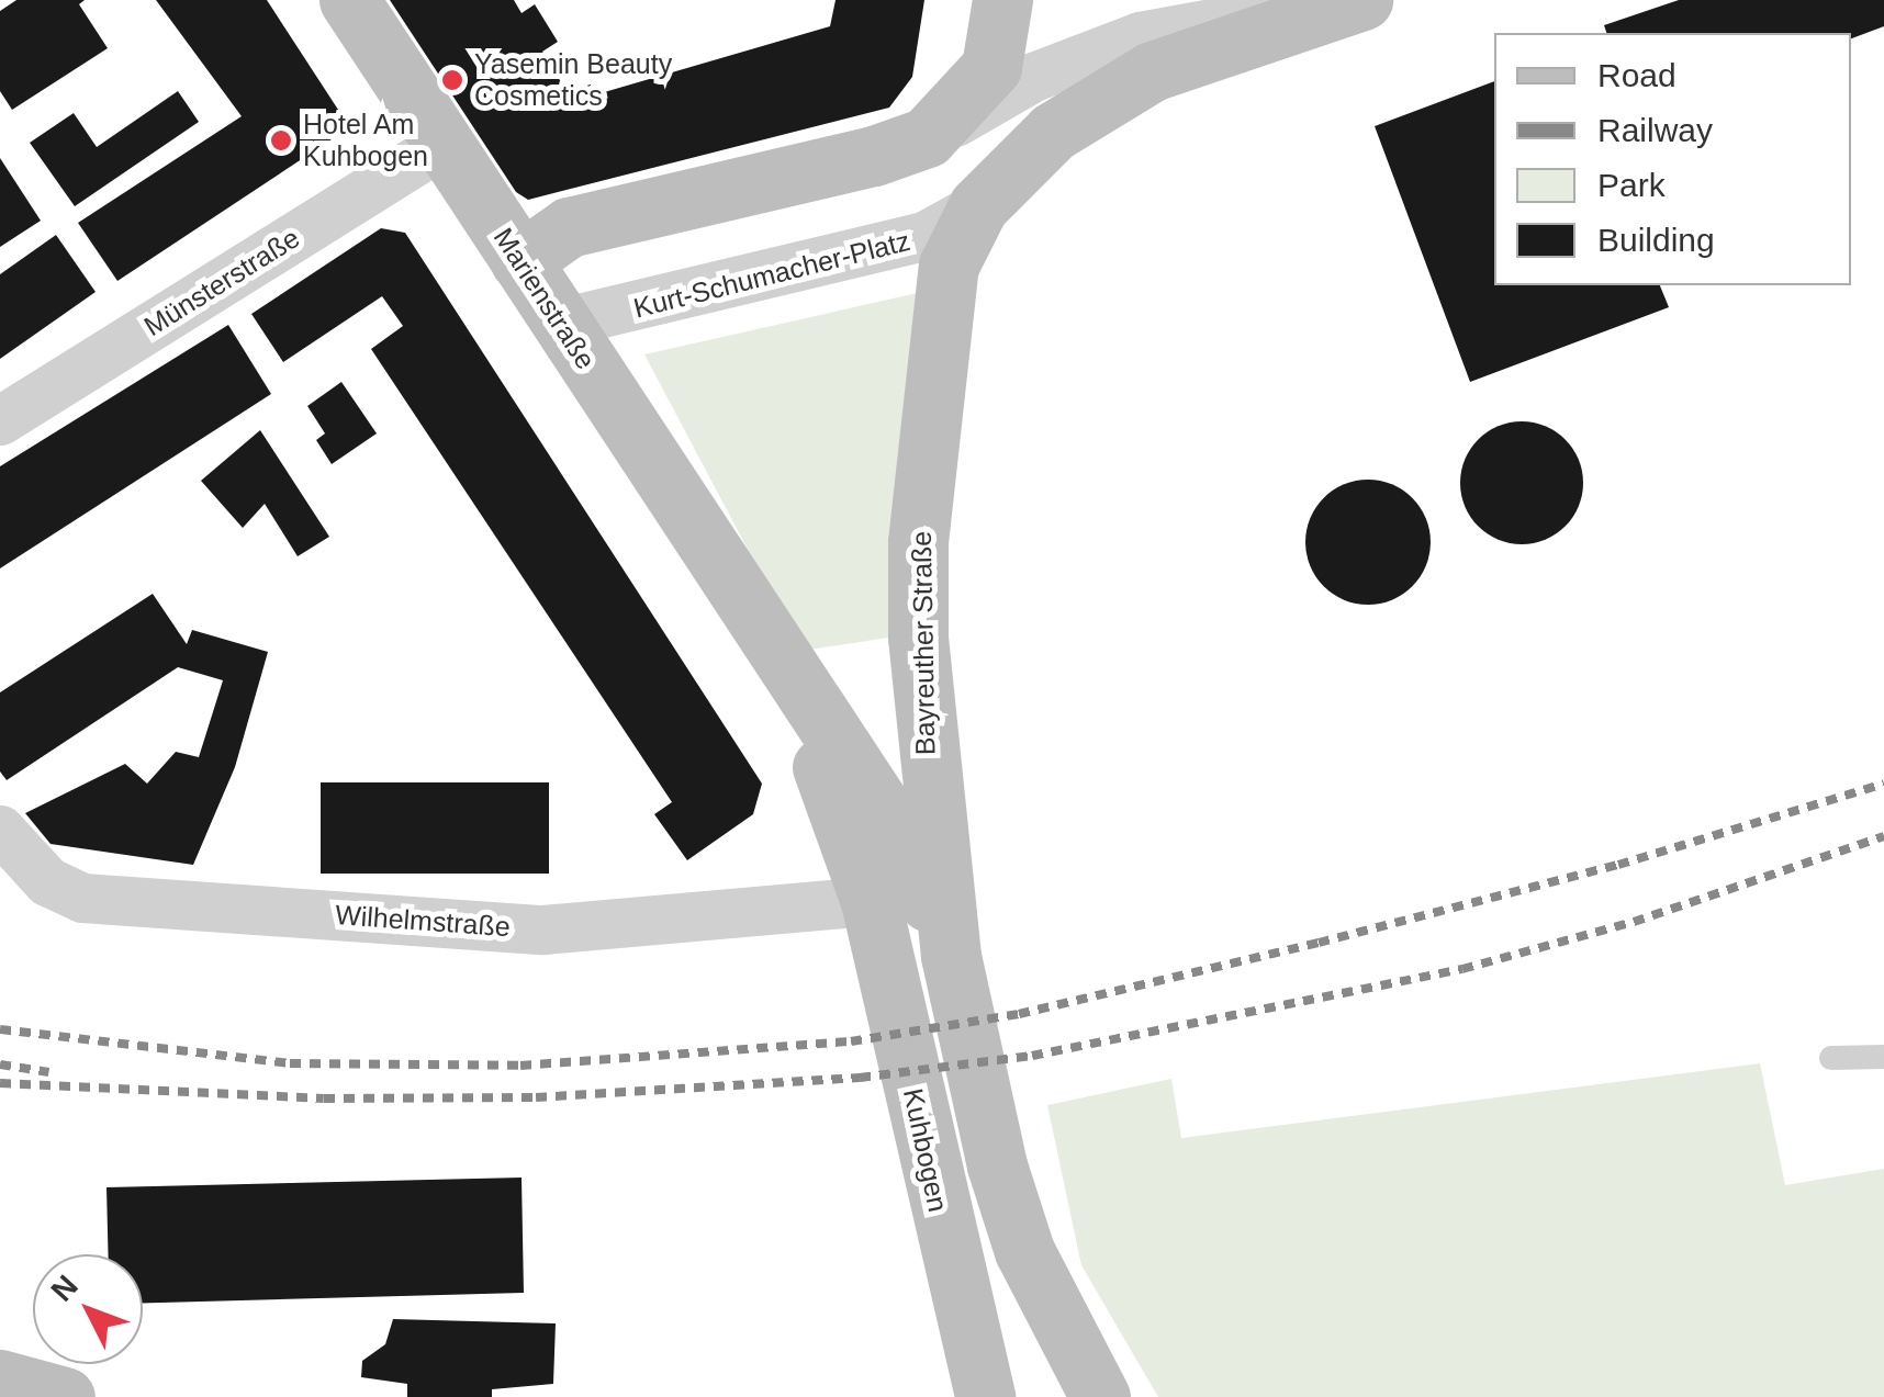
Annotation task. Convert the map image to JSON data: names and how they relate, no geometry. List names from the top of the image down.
{
  "streets": {
    "main road": ["Marienstraße", "Bayreuther Straße", "Kuhbogen"],
    "street": ["Kurt-Schumacher-Platz", "Münsterstraße", "Wilhelmstraße"]
  },
  "crossings": [
    ["Kurt-Schumacher-Platz", "Marienstraße"],
    ["Kurt-Schumacher-Platz", "Bayreuther Straße"],
    ["Münsterstraße", "Marienstraße"],
    ["Marienstraße", "Bayreuther Straße"],
    ["Marienstraße", "Wilhelmstraße"],
    ["Marienstraße", "Kuhbogen"],
    ["Wilhelmstraße", "Kuhbogen"]
  ],
  "places": ["Yasemin Beauty Cosmetics", "Hotel Am Kuhbogen"],
  "legend": [
    "Road",
    "Railway",
    "Park",
    "Building"
  ],
  "north": "top left"
}
